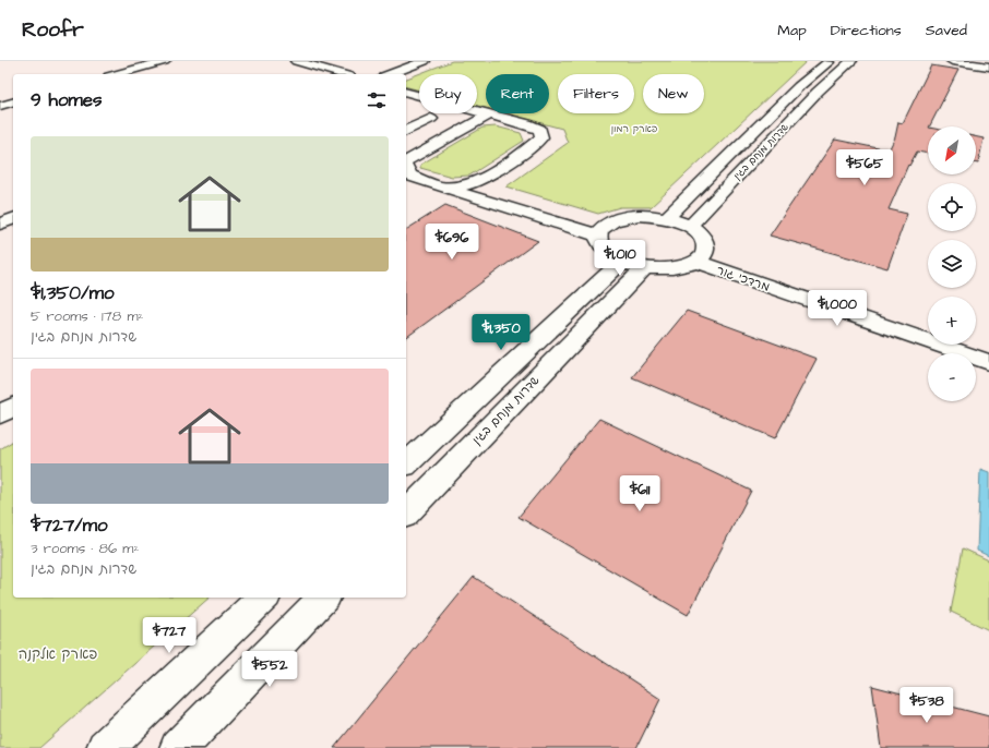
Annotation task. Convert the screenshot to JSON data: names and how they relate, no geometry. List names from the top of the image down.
{
  "streets": {
    "street": ["שדרות מנחם בגין", "מרדכי גור"]
  },
  "parks": ["פארק רמון", "פארק אלקנה"],
  "north": "bottom left",
  "page": {
    "header": "Roofr",
    "nav": ["Map", "Directions", "Saved"],
    "chip": [
      "Buy",
      "Rent",
      "Filters",
      "New"
    ],
    "heading": "9 homes",
    "map_buttons": ["+", "−"],
    "list": [
      {
        "name": "$1,350/mo",
        "note": "5 rooms · 178 m² · שדרות מנחם בגין"
      },
      {
        "name": "$727/mo",
        "note": "3 rooms · 86 m² · שדרות מנחם בגין"
      }
    ],
    "price": [
      "$565",
      "$696",
      "$1,010",
      "$1,000",
      "$1,350",
      "$611",
      "$727",
      "$552",
      "$538"
    ]
  }
}
